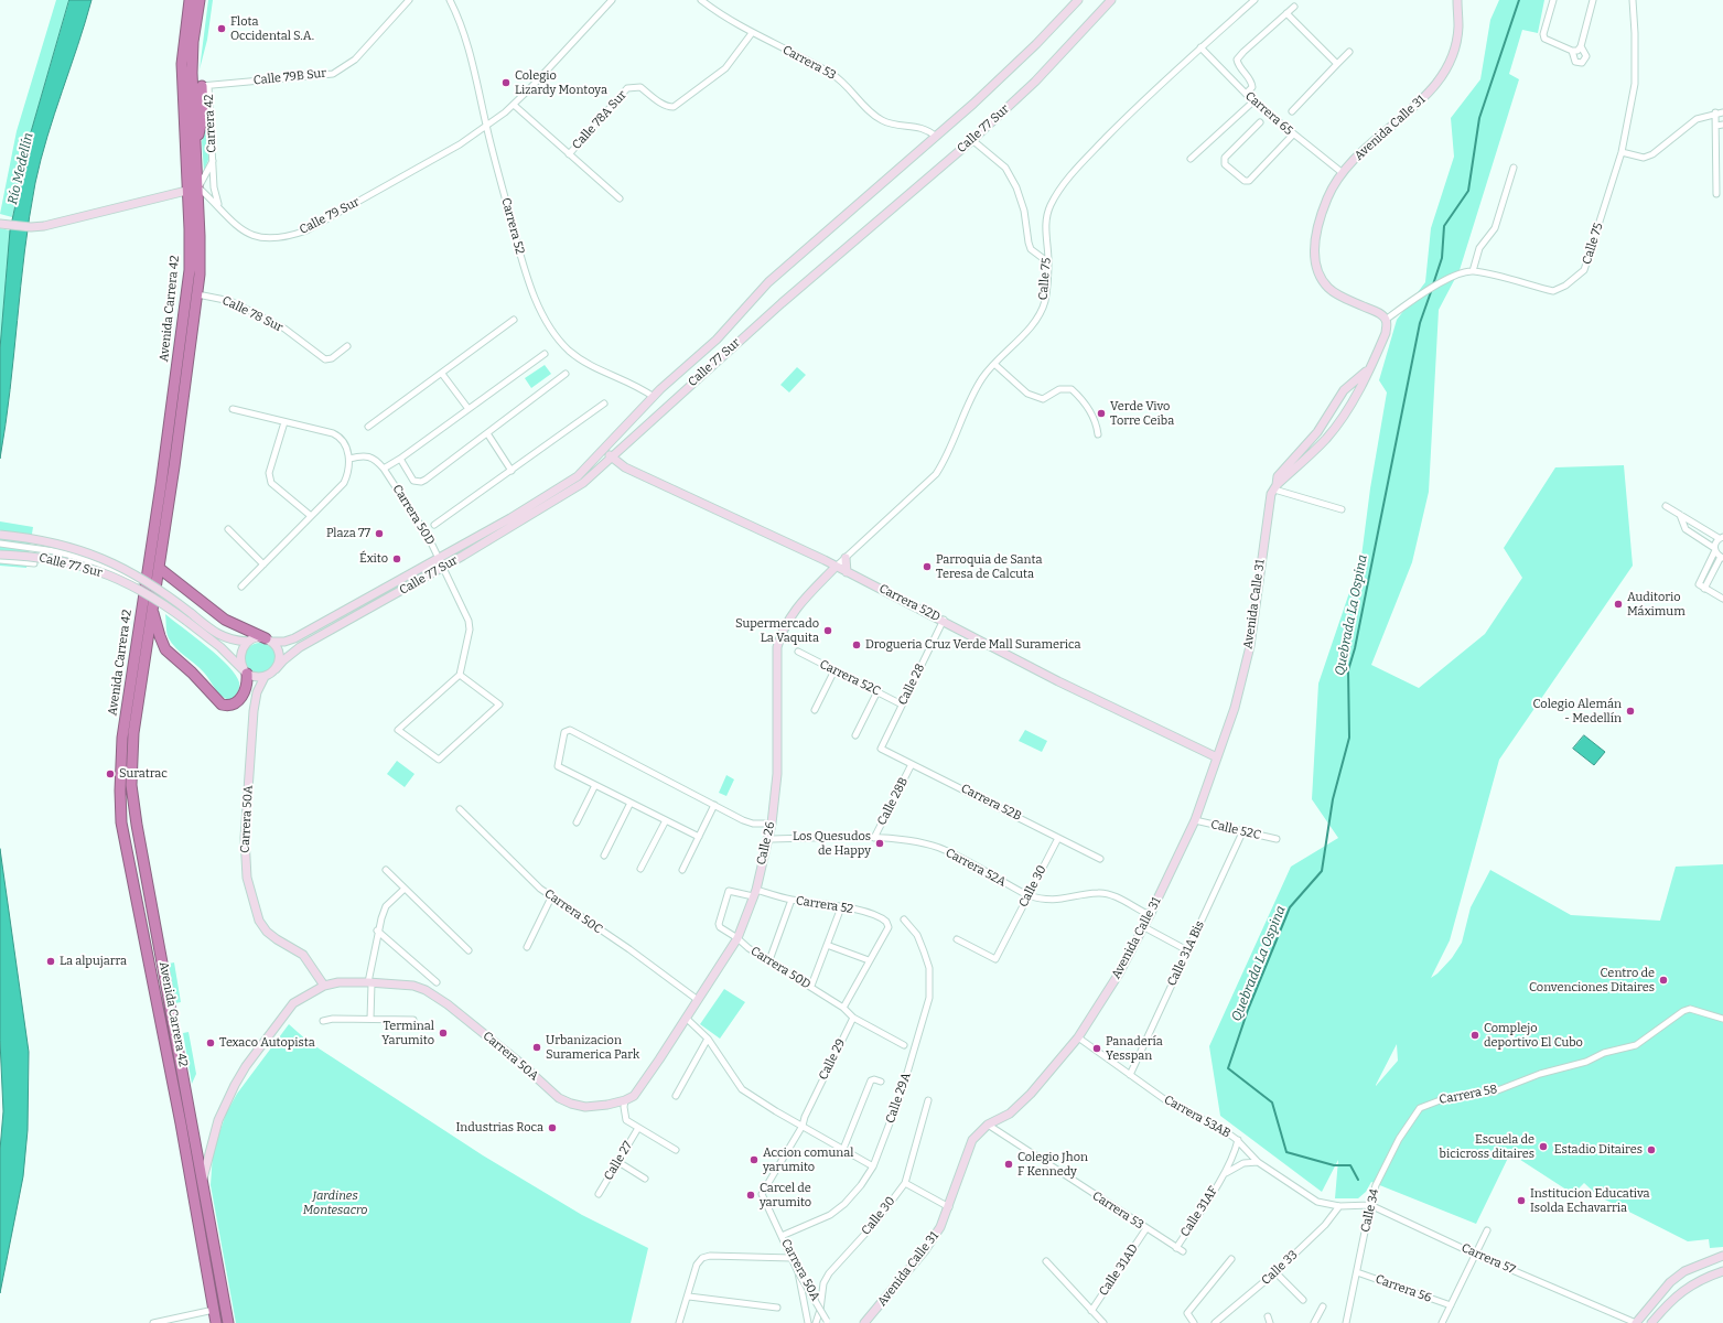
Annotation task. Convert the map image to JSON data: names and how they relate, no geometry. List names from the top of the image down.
{
  "streets": {
    "highway": ["Avenida Carrera 42"],
    "street": [
      "Carrera 53",
      "Calle 79B Sur",
      "Carrera 65",
      "Calle 78A Sur",
      "Carrera 42",
      "Avenida Calle 31",
      "Calle 77 Sur",
      "Calle 79 Sur",
      "Carrera 52",
      "Calle 75",
      "Calle 78 Sur",
      "Carrera 50D",
      "Carrera 52D",
      "Carrera 52C",
      "Calle 28",
      "Calle 28B",
      "Carrera 52B",
      "Carrera 50A",
      "Calle 52C",
      "Calle 26",
      "Carrera 52A",
      "Calle 30",
      "Carrera 50C",
      "Calle 31A Bis",
      "Calle 29",
      "Carrera 58",
      "Calle 29A",
      "Carrera 53AB",
      "Calle 27",
      "Calle 34",
      "Calle 31AF",
      "Carrera 57",
      "Calle 33",
      "Calle 31AD",
      "Carrera 56"
    ]
  },
  "crossings": [
    ["Carrera 53", "Calle 78A Sur"],
    ["Carrera 53", "Avenida Calle 31"],
    ["Carrera 53", "Calle 77 Sur"],
    ["Carrera 53", "Calle 31AF"],
    ["Carrera 53", "Calle 31AD"],
    ["Calle 79B Sur", "Carrera 42"],
    ["Calle 79B Sur", "Avenida Carrera 42"],
    ["Carrera 65", "Avenida Calle 31"],
    ["Carrera 65", "Calle 75"],
    ["Carrera 42", "Calle 79 Sur"],
    ["Carrera 42", "Avenida Carrera 42"],
    ["Avenida Calle 31", "Carrera 52D"],
    ["Avenida Calle 31", "Calle 52C"],
    ["Avenida Calle 31", "Carrera 52A"],
    ["Avenida Calle 31", "Carrera 53AB"],
    ["Calle 77 Sur", "Carrera 52"],
    ["Calle 77 Sur", "Avenida Carrera 42"],
    ["Calle 77 Sur", "Carrera 50D"],
    ["Calle 77 Sur", "Carrera 52D"],
    ["Calle 77 Sur", "Carrera 50A"],
    ["Calle 79 Sur", "Carrera 52"],
    ["Calle 79 Sur", "Avenida Carrera 42"],
    ["Carrera 52", "Carrera 50D"],
    ["Carrera 52", "Calle 26"],
    ["Calle 75", "Carrera 52D"],
    ["Calle 75", "Calle 26"],
    ["Avenida Carrera 42", "Calle 78 Sur"],
    ["Avenida Carrera 42", "Carrera 50A"],
    ["Carrera 50D", "Calle 26"],
    ["Carrera 52D", "Calle 28"],
    ["Carrera 52D", "Calle 26"],
    ["Carrera 52C", "Calle 28"],
    ["Calle 28", "Carrera 52B"],
    ["Calle 28B", "Carrera 52B"],
    ["Calle 28B", "Carrera 52A"],
    ["Carrera 52B", "Calle 30"],
    ["Carrera 50A", "Calle 26"],
    ["Carrera 50A", "Calle 29"],
    ["Carrera 50A", "Calle 29A"],
    ["Calle 52C", "Calle 31A Bis"],
    ["Calle 26", "Carrera 52A"],
    ["Calle 26", "Carrera 50C"],
    ["Carrera 52A", "Calle 30"],
    ["Calle 31A Bis", "Carrera 53AB"],
    ["Carrera 58", "Calle 34"],
    ["Carrera 53AB", "Calle 31AF"],
    ["Carrera 53AB", "Carrera 57"],
    ["Carrera 53AB", "Calle 33"],
    ["Calle 34", "Carrera 57"],
    ["Calle 34", "Carrera 56"],
    ["Carrera 57", "Calle 33"]
  ],
  "water": ["Río Medellín", "Quebrada La Ospina"],
  "parks": ["Jardines Montesacro"],
  "places": [
    "Flota Occidental S.A.",
    "Colegio Lizardy Montoya",
    "Verde Vivo Torre Ceiba",
    "Plaza 77",
    "Éxito",
    "Parroquia de Santa Teresa de Calcuta",
    "Auditorio Máximum",
    "Supermercado La Vaquita",
    "Drogueria Cruz Verde Mall Suramerica",
    "Colegio Alemán - Medellín",
    "Suratrac",
    "Los Quesudos de Happy",
    "La alpujarra",
    "Centro de Convenciones Ditaires",
    "Terminal Yarumito",
    "Complejo deportivo El Cubo",
    "Texaco Autopista",
    "Urbanizacion Suramerica Park",
    "Panadería Yesspan",
    "Industrias Roca",
    "Escuela de bicicross ditaires",
    "Estadio Ditaires",
    "Accion comunal yarumito",
    "Colegio Jhon F Kennedy",
    "Carcel de yarumito",
    "Institucion Educativa Isolda Echavarria"
  ]
}
